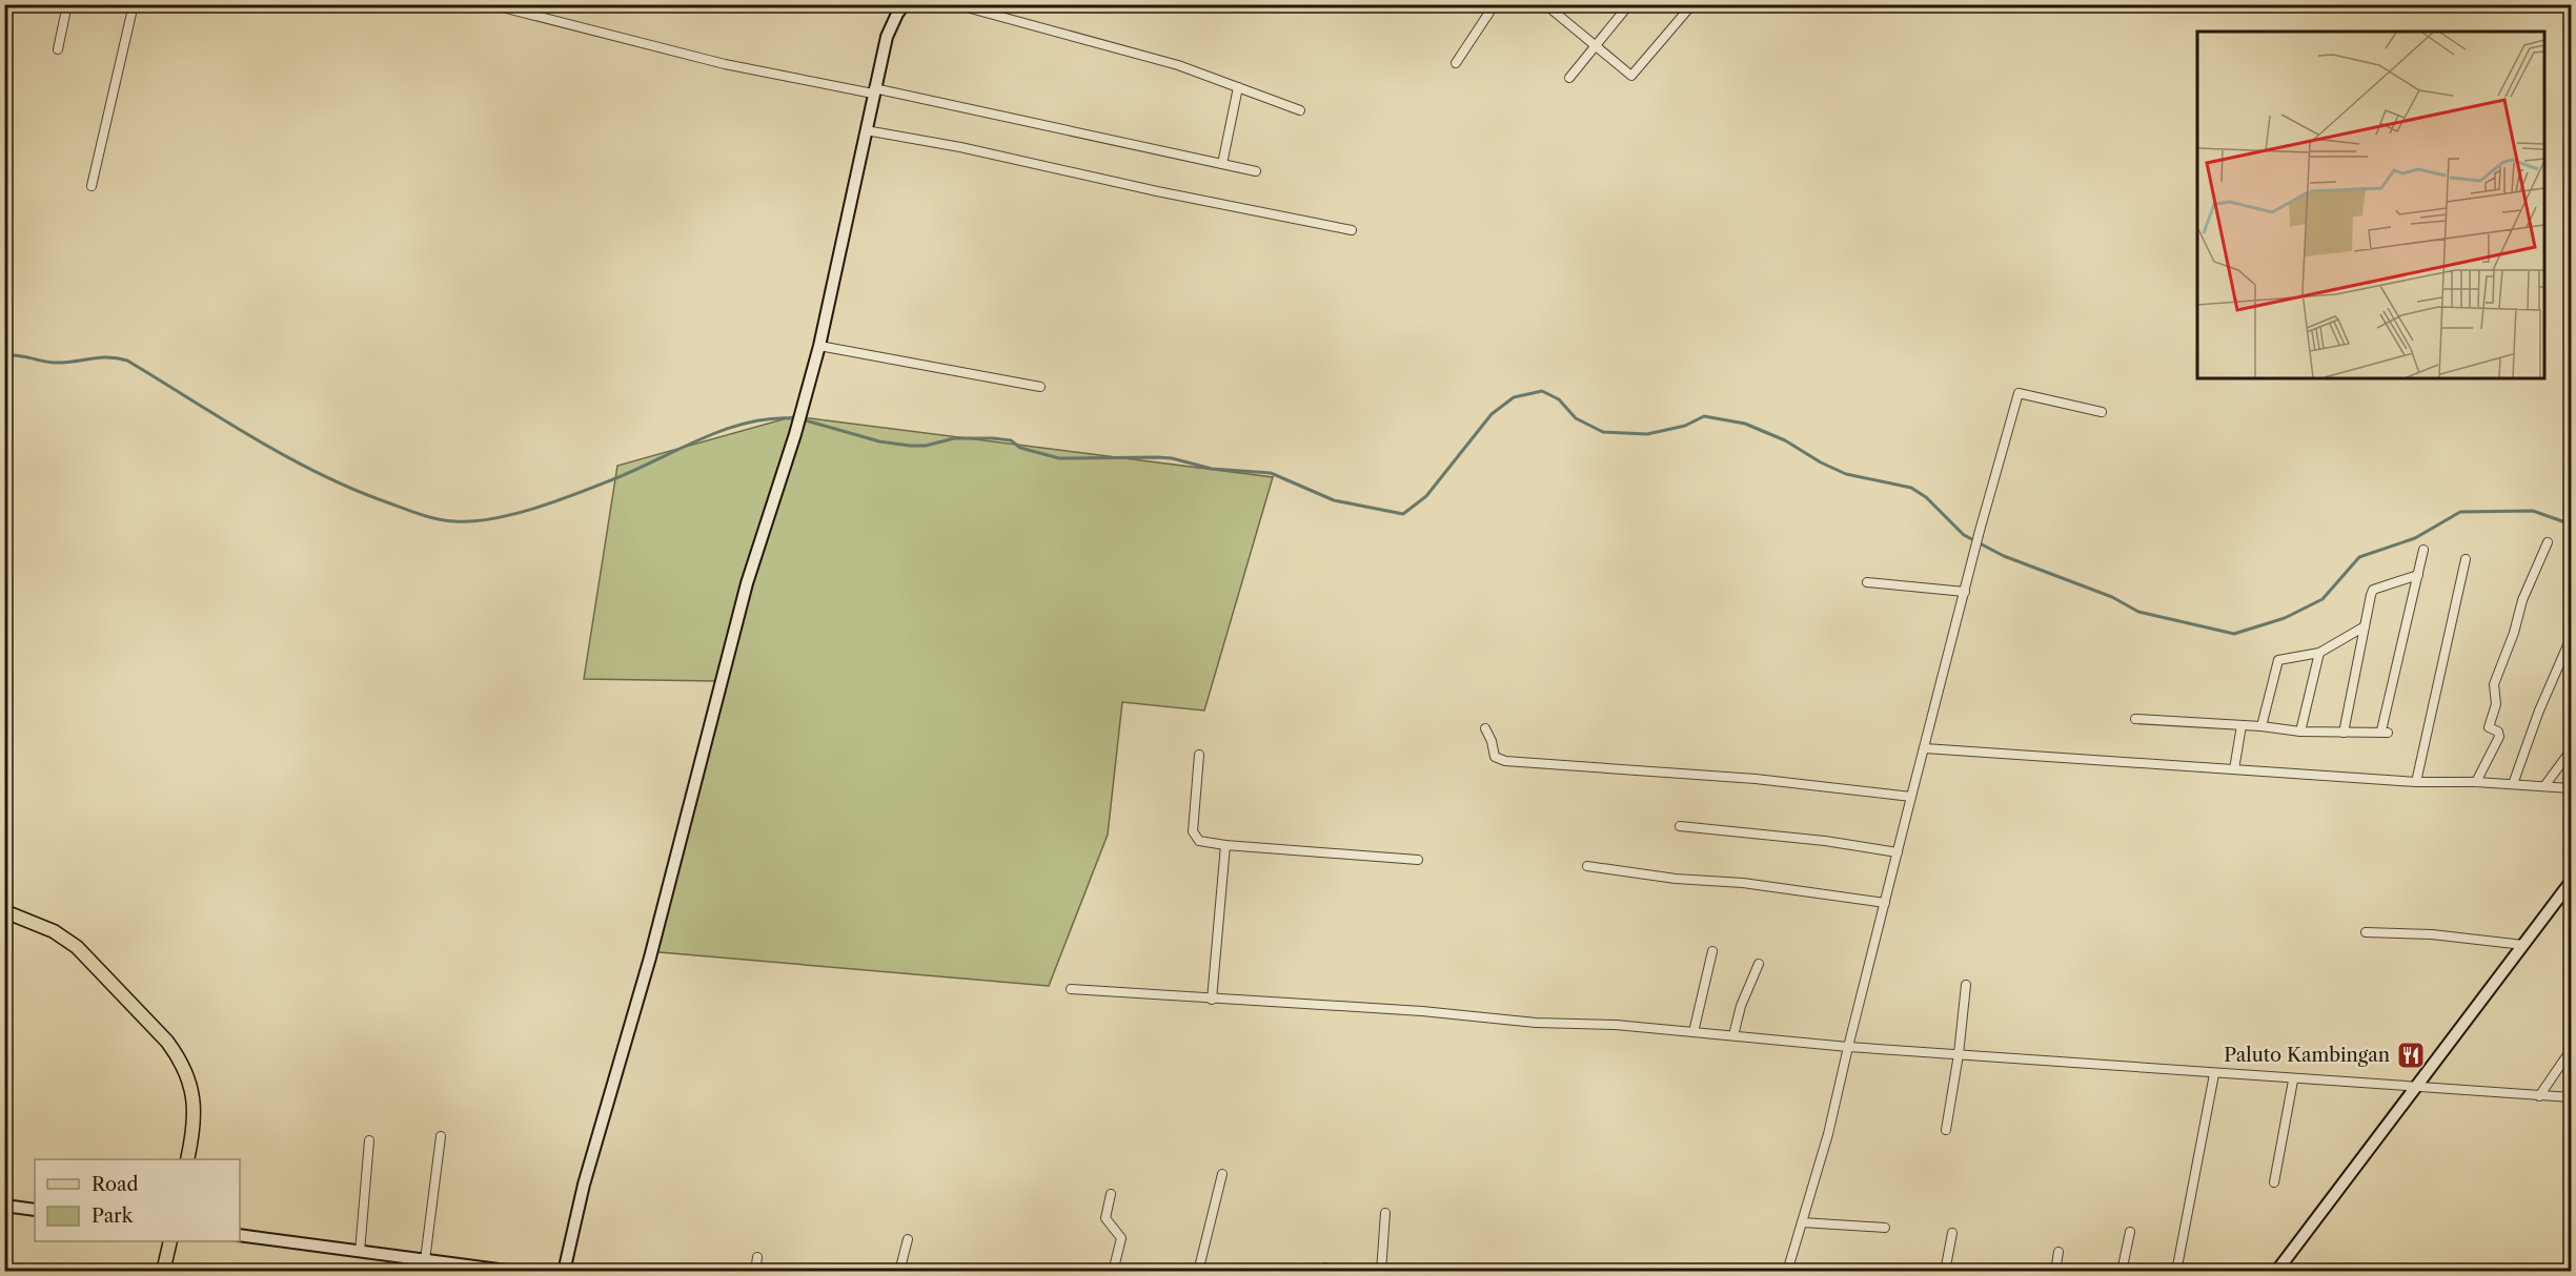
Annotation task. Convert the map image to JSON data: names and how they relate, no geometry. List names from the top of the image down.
{
  "places": {
    "restaurant": ["Paluto Kambingan"]
  },
  "legend": ["Road", "Park"]
}
